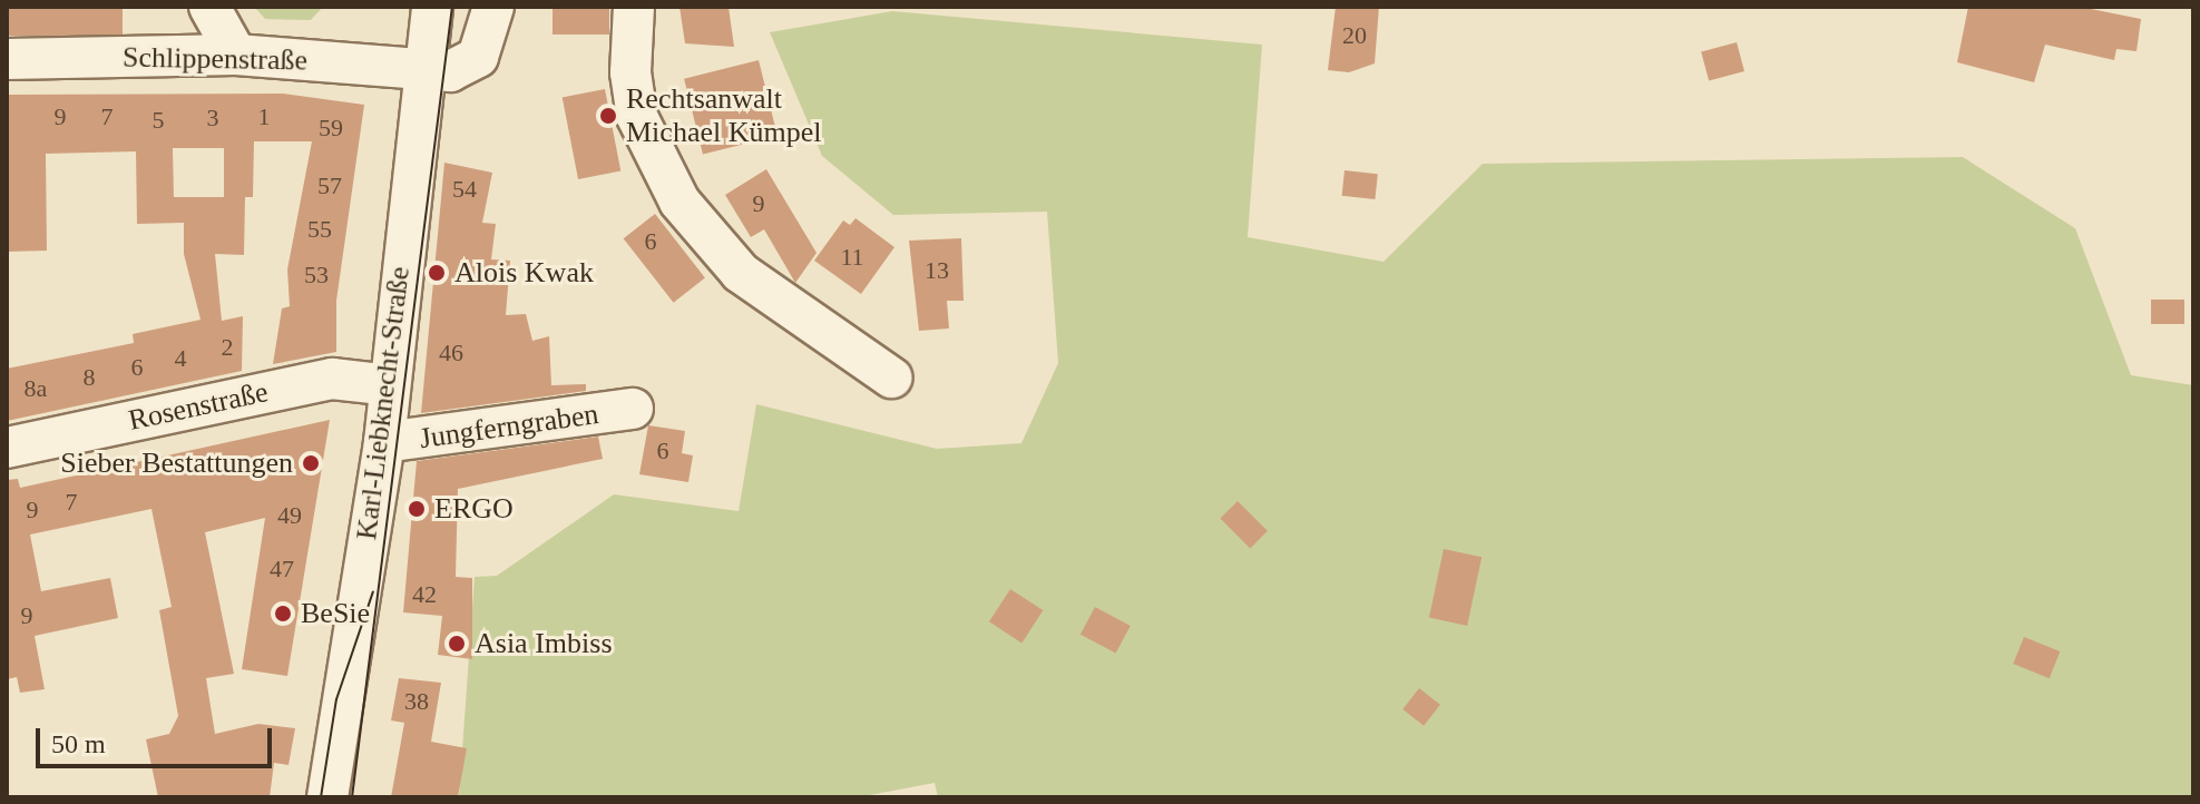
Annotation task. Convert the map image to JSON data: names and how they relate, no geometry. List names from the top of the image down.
{
  "streets": {
    "street": [
      "Schlippenstraße",
      "Karl-Liebknecht-Straße",
      "Rosenstraße",
      "Jungferngraben"
    ]
  },
  "crossings": [
    ["Schlippenstraße", "Karl-Liebknecht-Straße"],
    ["Karl-Liebknecht-Straße", "Rosenstraße"],
    ["Karl-Liebknecht-Straße", "Jungferngraben"]
  ],
  "places": [
    "Rechtsanwalt Michael Kümpel",
    "Alois Kwak",
    "Sieber Bestattungen",
    "ERGO",
    "BeSie",
    "Asia Imbiss"
  ],
  "house_numbers": [
    "20",
    "9",
    "7",
    "1",
    "3",
    "5",
    "59",
    "57",
    "54",
    "9",
    "55",
    "6",
    "11",
    "13",
    "53",
    "2",
    "46",
    "4",
    "6",
    "8",
    "8a",
    "6",
    "7",
    "9",
    "49",
    "47",
    "42",
    "9",
    "38"
  ],
  "scale_bar": "50 m"
}
